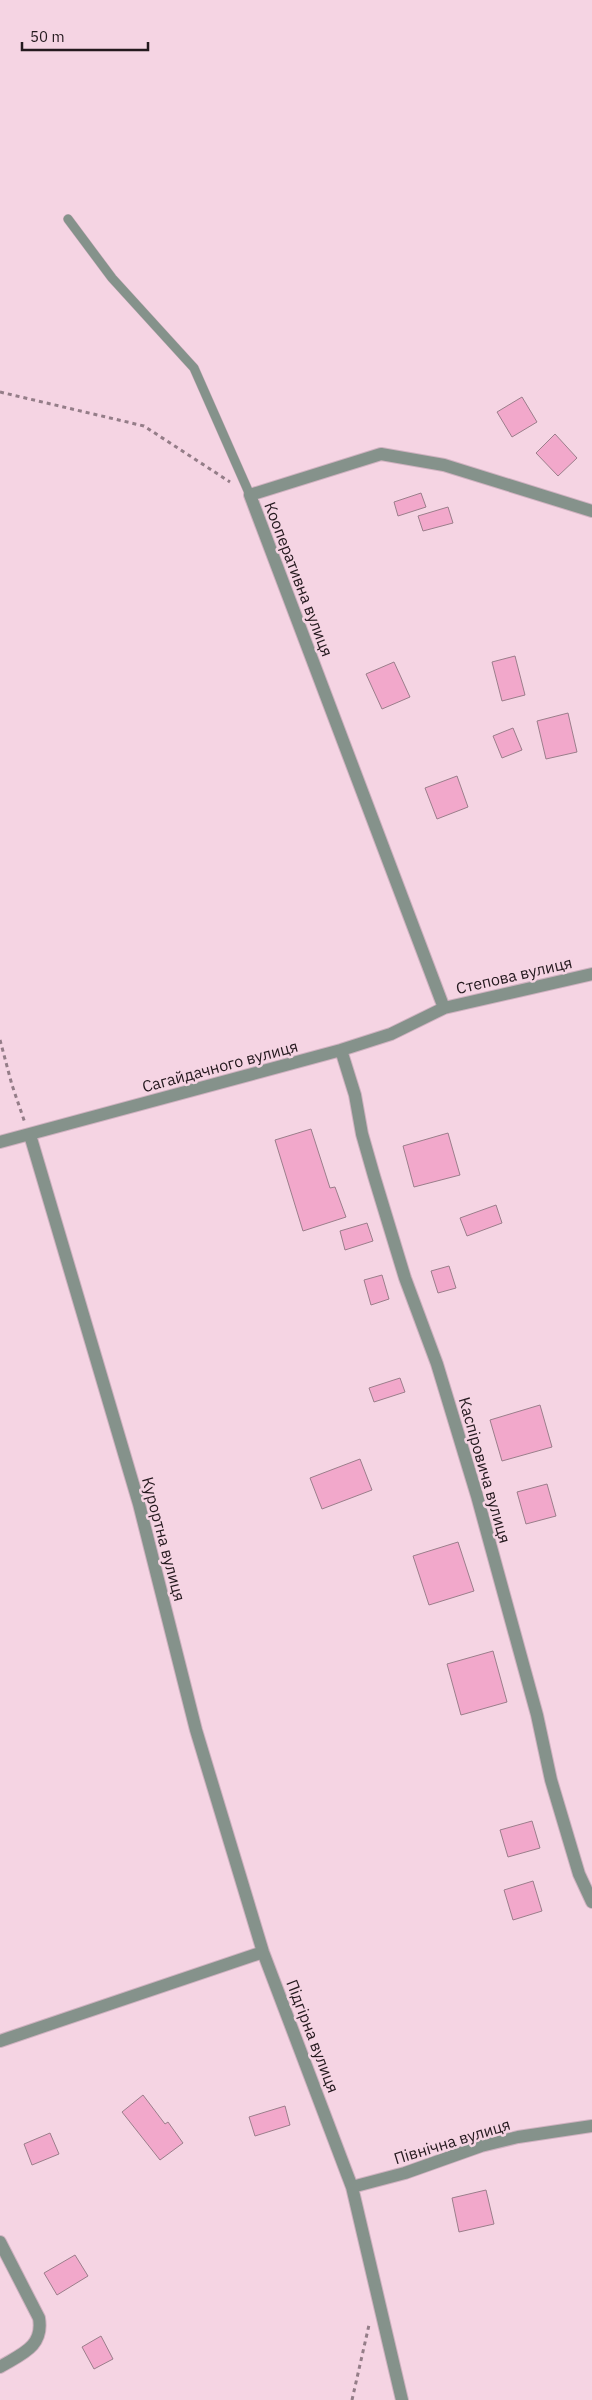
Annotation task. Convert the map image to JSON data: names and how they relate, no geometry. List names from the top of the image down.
{
  "streets": {
    "street": [
      "Кооперативна вулиця",
      "Степова вулиця",
      "Сагайдачного вулиця",
      "Каспіровича вулиця",
      "Курортна вулиця",
      "Підгірна вулиця",
      "Північна вулиця"
    ]
  },
  "crossings": [
    ["Кооперативна вулиця", "Степова вулиця"],
    ["Кооперативна вулиця", "Сагайдачного вулиця"],
    ["Степова вулиця", "Сагайдачного вулиця"],
    ["Сагайдачного вулиця", "Каспіровича вулиця"],
    ["Сагайдачного вулиця", "Курортна вулиця"],
    ["Курортна вулиця", "Підгірна вулиця"],
    ["Підгірна вулиця", "Північна вулиця"]
  ],
  "scale_bar": "50 m"
}
